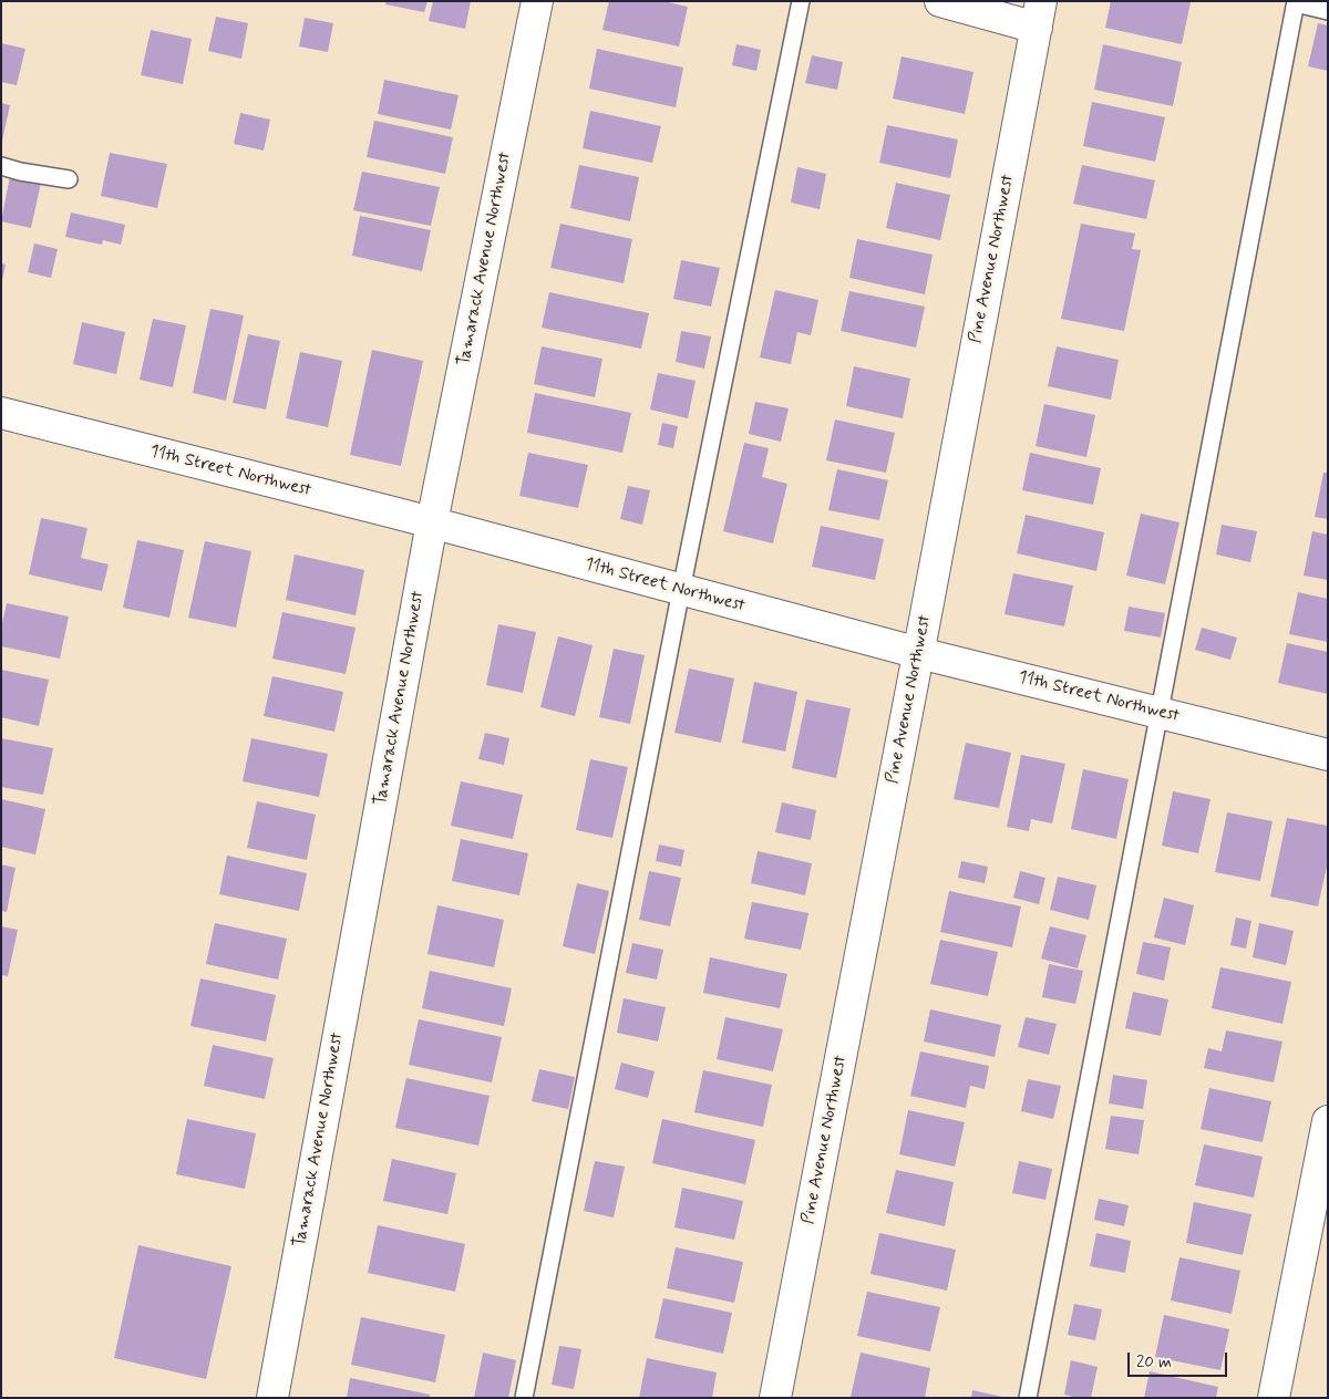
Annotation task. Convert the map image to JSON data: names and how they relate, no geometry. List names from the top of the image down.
{
  "streets": {
    "street": ["Tamarack Avenue Northwest", "Pine Avenue Northwest", "11th Street Northwest"]
  },
  "crossings": [
    ["Tamarack Avenue Northwest", "11th Street Northwest"],
    ["Pine Avenue Northwest", "11th Street Northwest"]
  ],
  "scale_bar": "20 m"
}
